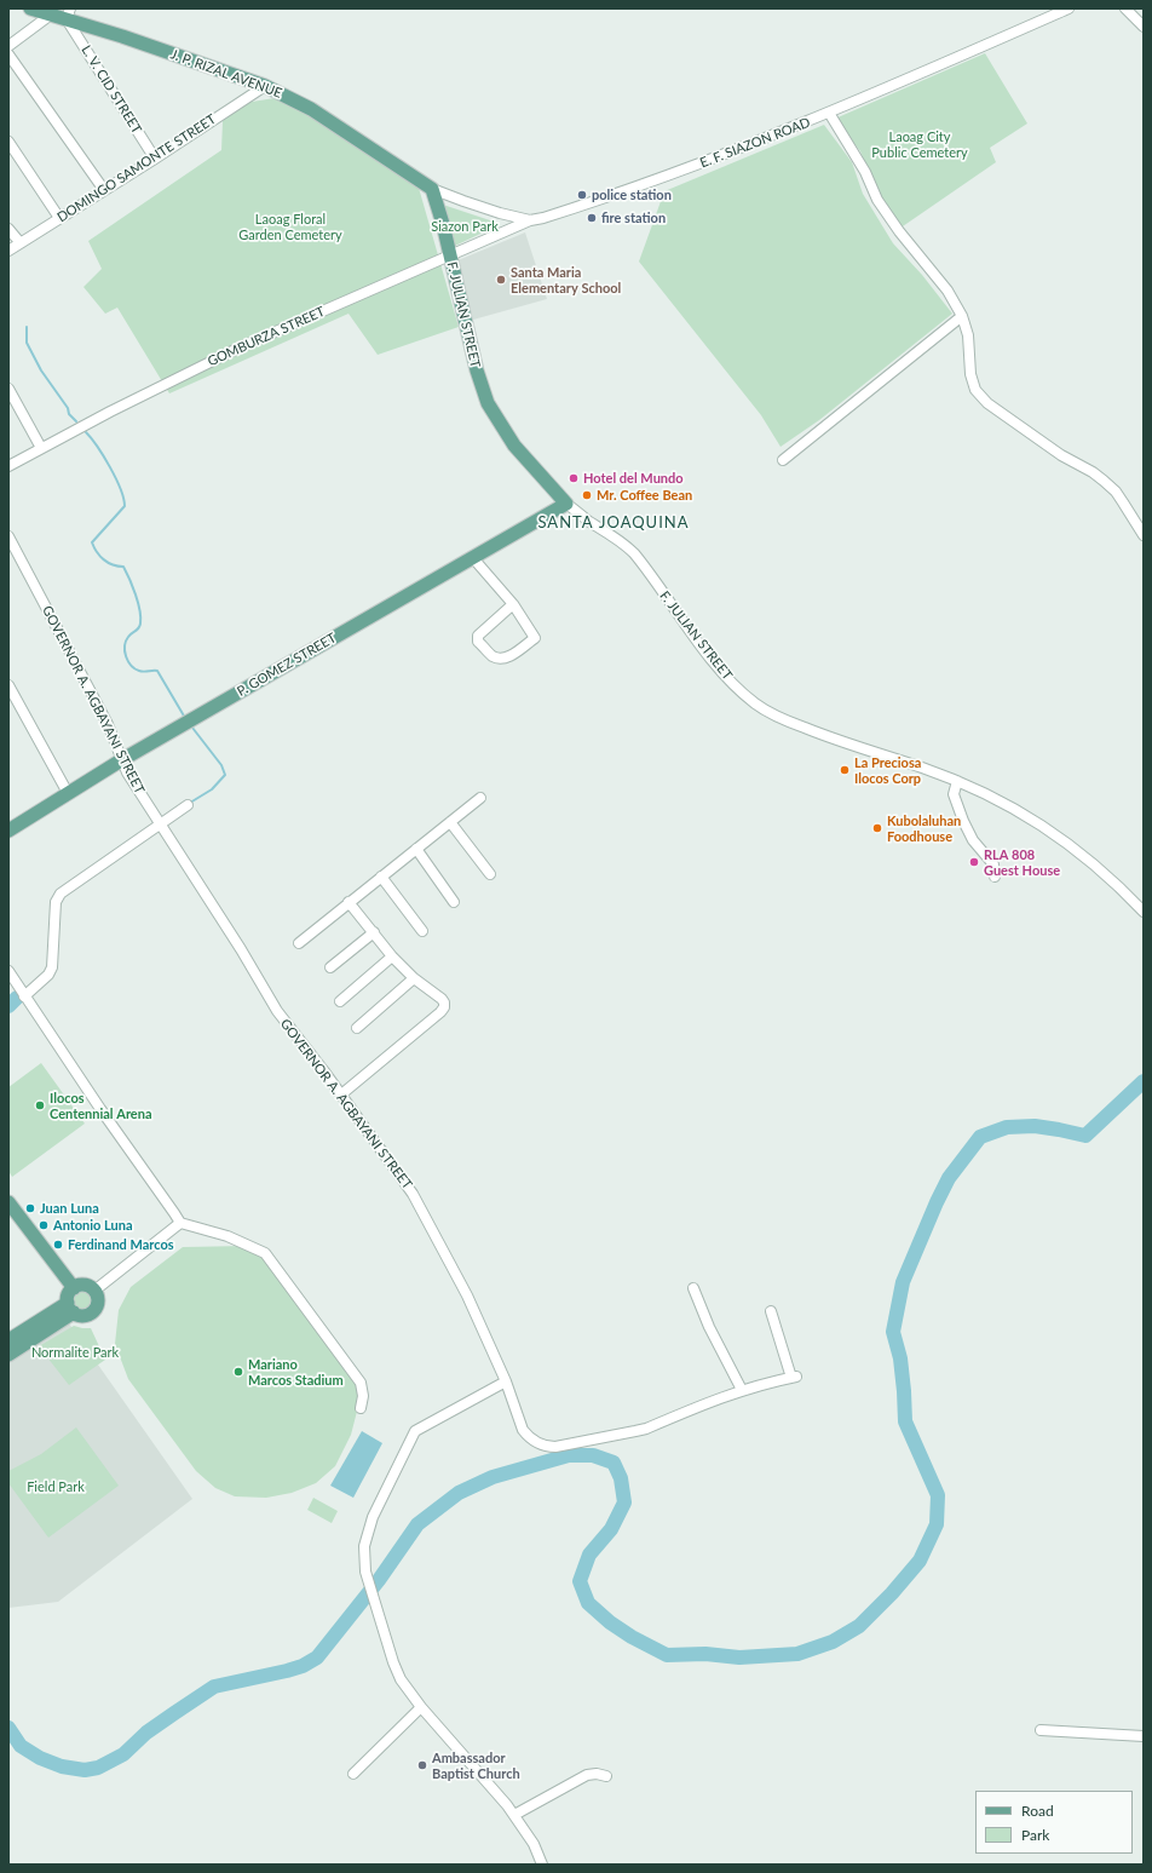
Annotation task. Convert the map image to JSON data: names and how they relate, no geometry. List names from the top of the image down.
{
  "streets": {
    "main road": ["J. P. RIZAL AVENUE", "F. JULIAN STREET", "P. GOMEZ STREET"],
    "street": [
      "L. V. CID STREET",
      "E. F. SIAZON ROAD",
      "DOMINGO SAMONTE STREET",
      "GOMBURZA STREET",
      "GOVERNOR A. AGBAYANI STREET"
    ]
  },
  "crossings": [
    ["J. P. RIZAL AVENUE", "L. V. CID STREET"],
    ["J. P. RIZAL AVENUE", "DOMINGO SAMONTE STREET"],
    ["J. P. RIZAL AVENUE", "F. JULIAN STREET"],
    ["L. V. CID STREET", "DOMINGO SAMONTE STREET"],
    ["E. F. SIAZON ROAD", "GOMBURZA STREET"],
    ["F. JULIAN STREET", "GOMBURZA STREET"],
    ["F. JULIAN STREET", "P. GOMEZ STREET"],
    ["P. GOMEZ STREET", "GOVERNOR A. AGBAYANI STREET"]
  ],
  "districts": ["SANTA JOAQUINA"],
  "parks": [
    "Laoag City Public Cemetery",
    "Laoag Floral Garden Cemetery",
    "Siazon Park",
    "Normalite Park",
    "Field Park"
  ],
  "places": [
    "police station",
    "fire station",
    "Santa Maria Elementary School",
    "Hotel del Mundo",
    "Mr. Coffee Bean",
    "La Preciosa Ilocos Corp",
    "Kubolaluhan Foodhouse",
    "RLA 808 Guest House",
    "Ilocos Centennial Arena",
    "Juan Luna",
    "Antonio Luna",
    "Ferdinand Marcos",
    "Mariano Marcos Stadium",
    "Ambassador Baptist Church"
  ],
  "legend": ["Road", "Park"]
}
